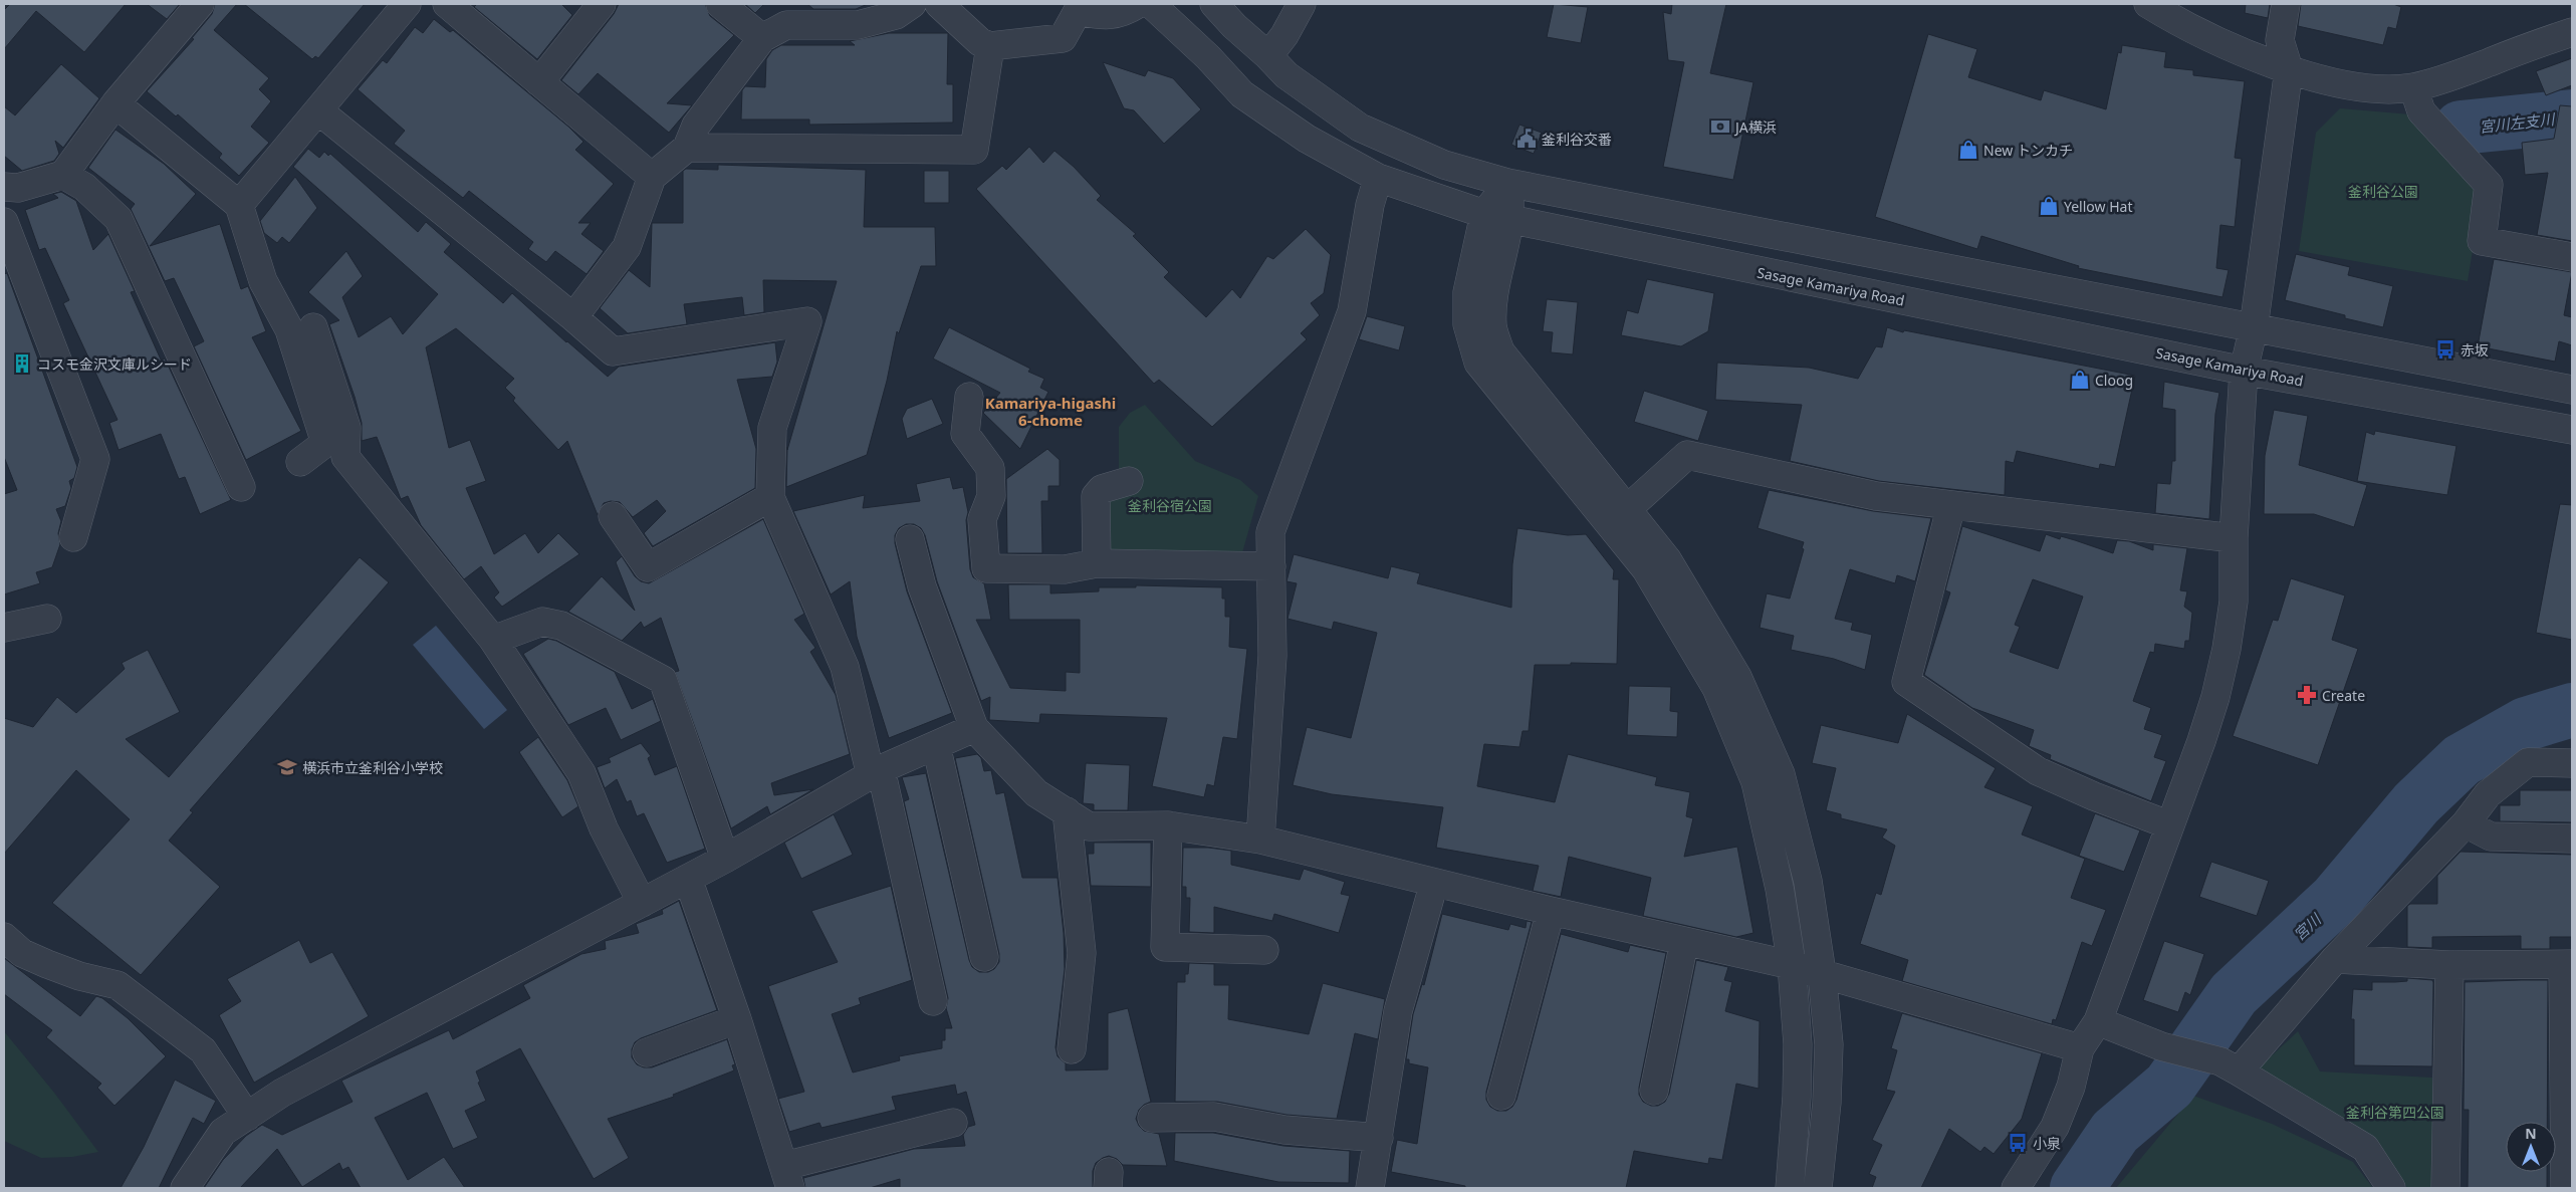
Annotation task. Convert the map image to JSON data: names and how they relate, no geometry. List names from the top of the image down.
{
  "streets": {
    "street": ["Sasage Kamariya Road"]
  },
  "districts": ["Kamariya-higashi 6-chome"],
  "water": ["宮川左支川", "宮川"],
  "parks": ["釜利谷公園", "釜利谷宿公園", "釜利谷第四公園"],
  "places": {
    "bank": ["JA横浜"],
    "public building": ["釜利谷交番"],
    "shop": ["New トンカチ", "Yellow Hat", "Cloog"],
    "bus stop": ["赤坂", "小泉"],
    "building": ["コスモ金沢文庫ルシード"],
    "pharmacy": ["Create"],
    "school or university": ["横浜市立釜利谷小学校"]
  },
  "north": "top"
}
